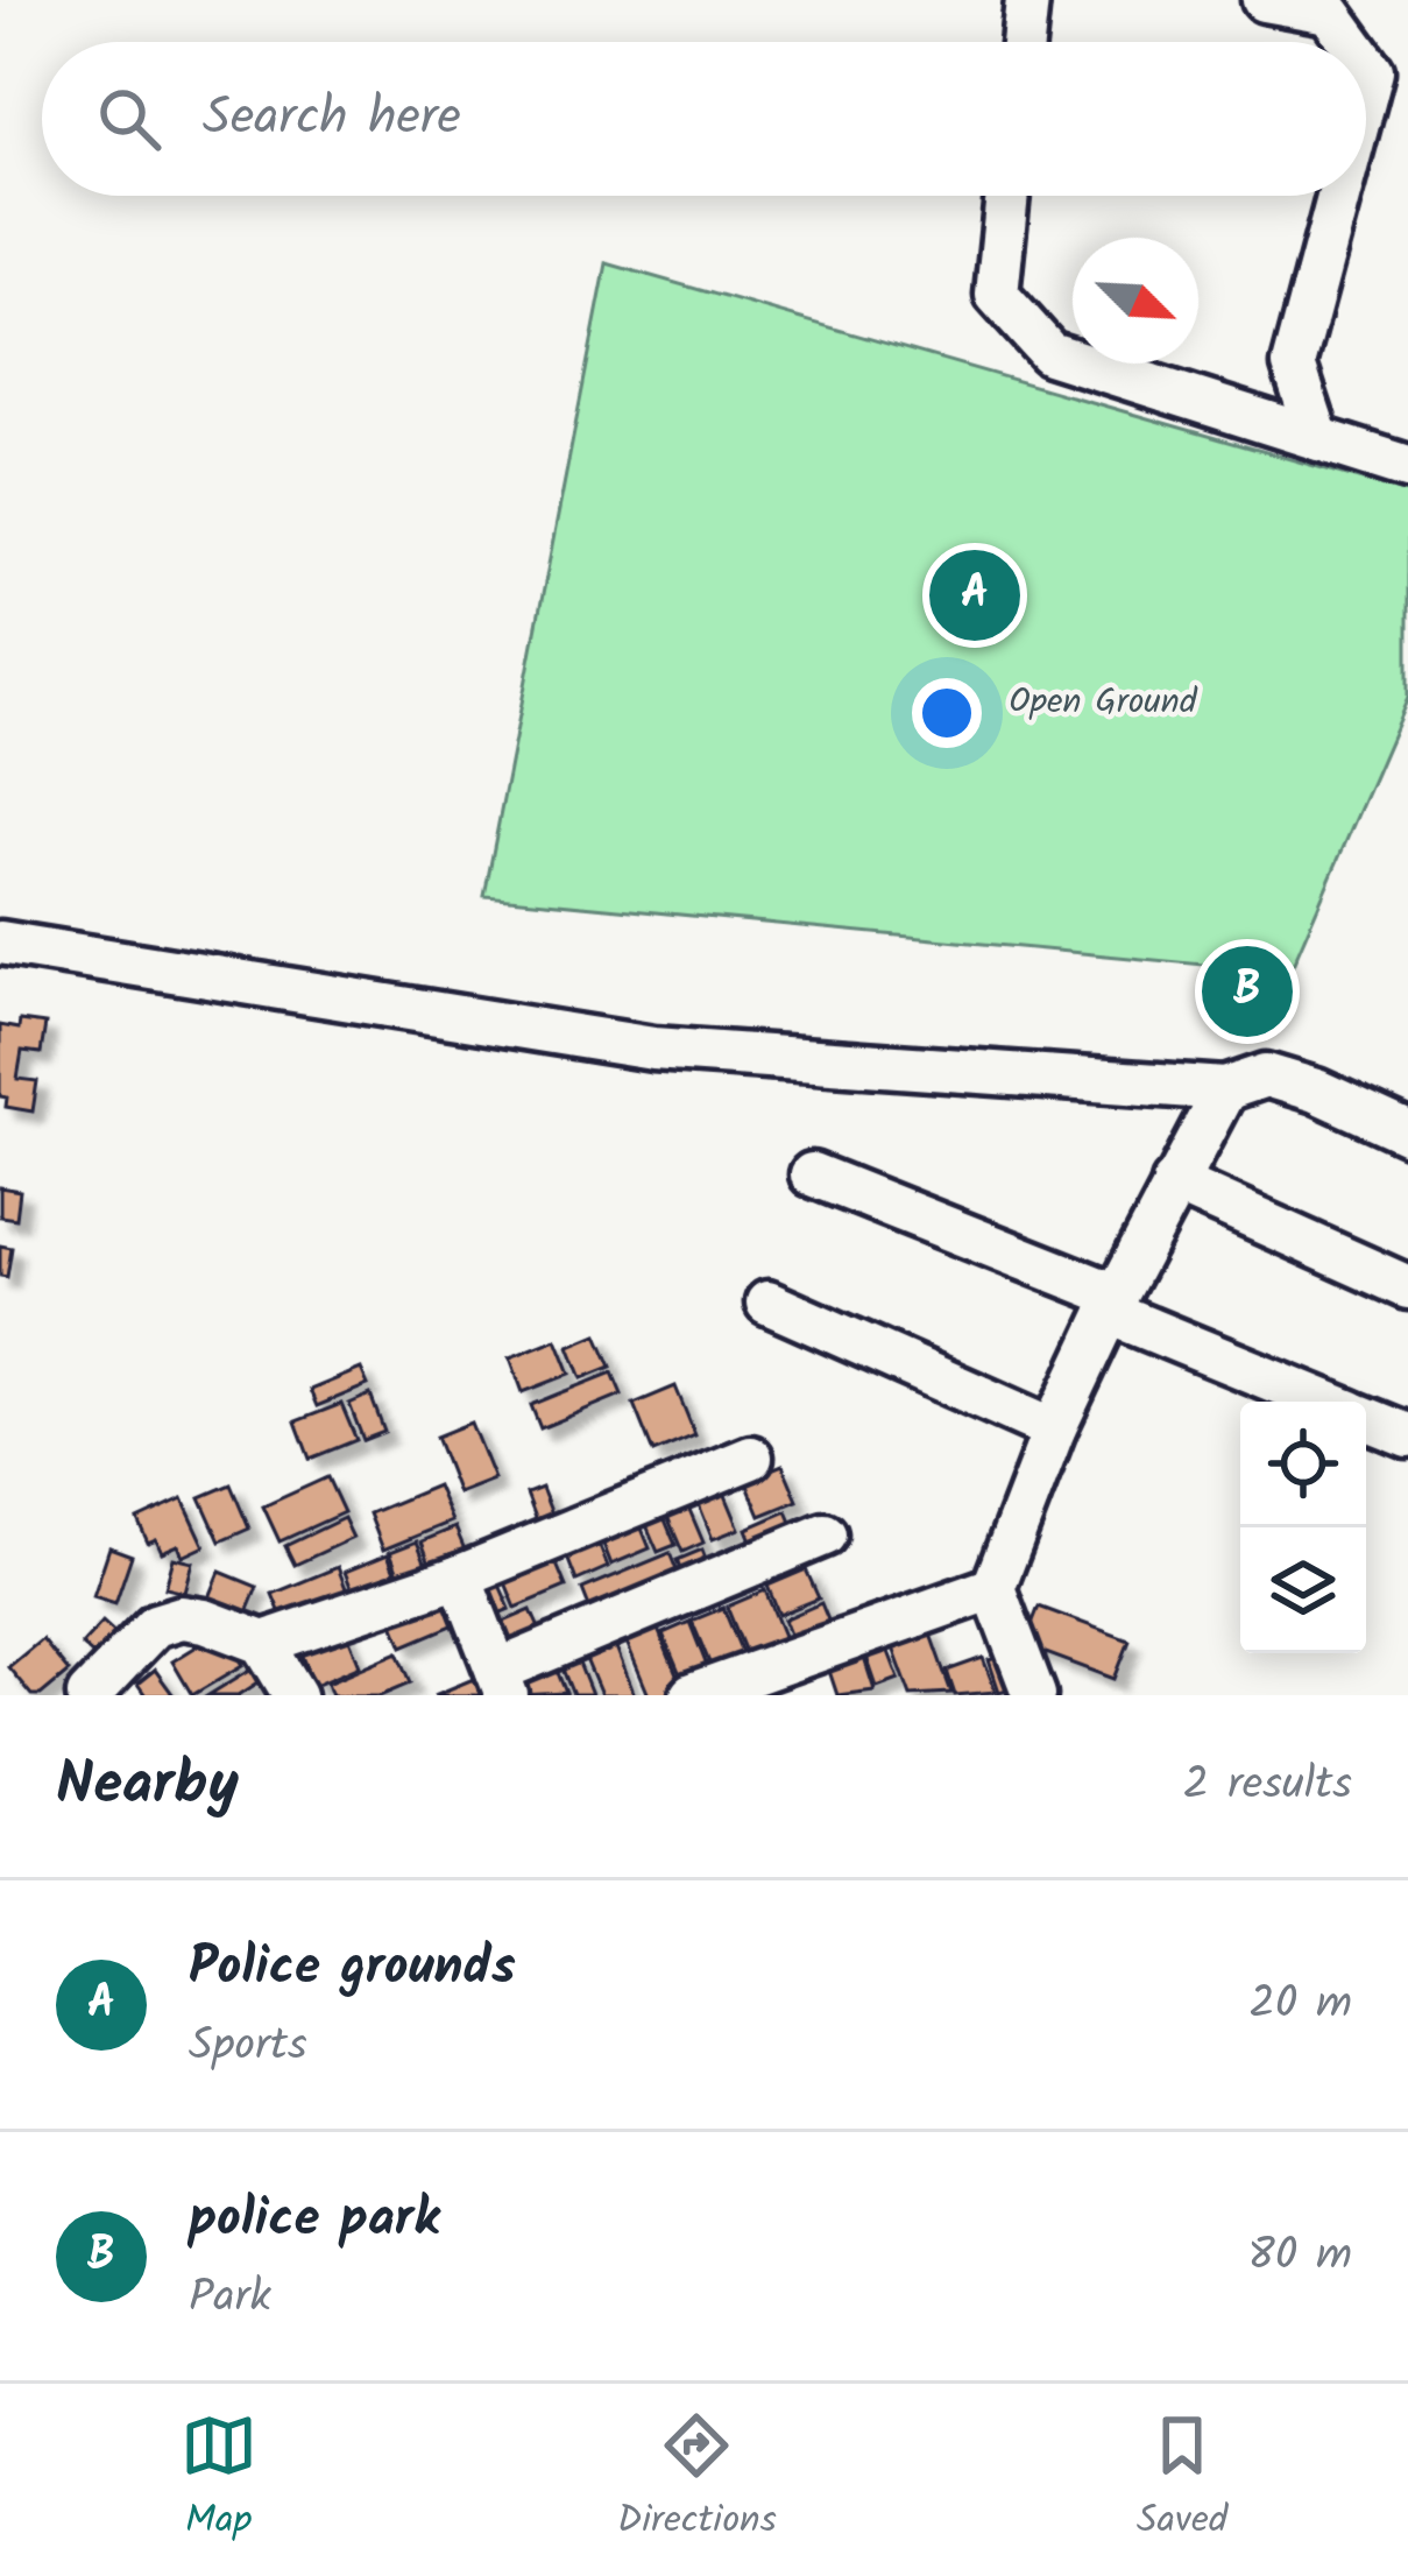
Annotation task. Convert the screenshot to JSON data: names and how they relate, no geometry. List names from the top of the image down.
{
  "parks": ["Open Ground"],
  "north": "bottom right",
  "page": {
    "search": "Search here",
    "pins": ["A", "B"],
    "heading": ["Nearby", "2 results"],
    "list": [
      {
        "mark": "A",
        "name": "Police grounds",
        "note": "Sports",
        "value": "20 m"
      },
      {
        "mark": "B",
        "name": "police park",
        "note": "Park",
        "value": "80 m"
      }
    ],
    "nav": ["Map", "Directions", "Saved"]
  }
}
